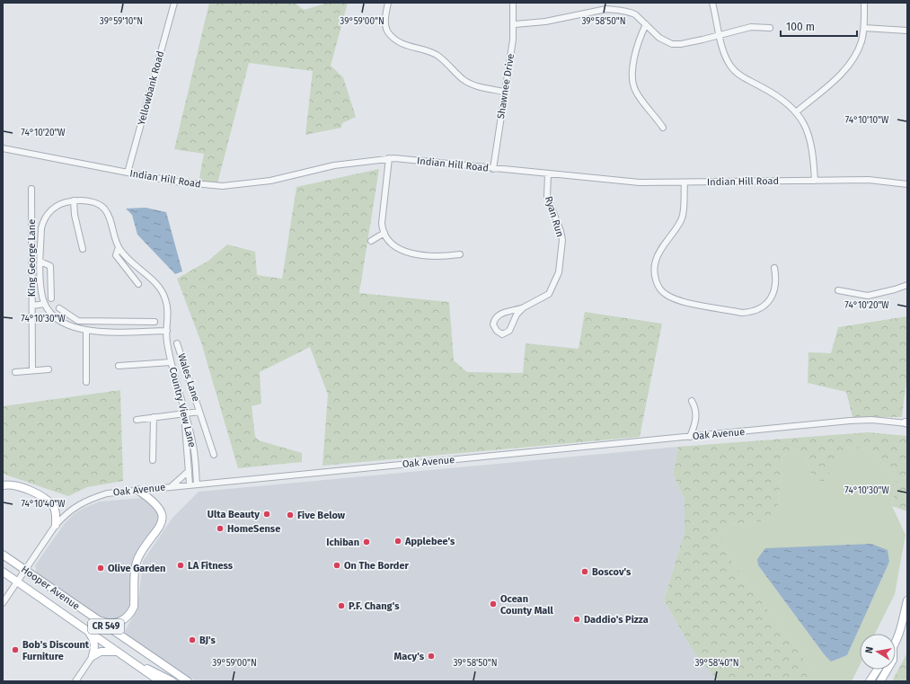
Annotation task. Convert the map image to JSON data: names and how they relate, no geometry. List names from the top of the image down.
{
  "streets": {
    "main road": ["Hooper Avenue", "CR 549"],
    "street": [
      "Shawnee Drive",
      "Yellowbank Road",
      "Indian Hill Road",
      "Ryan Run",
      "King George Lane",
      "Wales Lane",
      "Country View Lane",
      "Oak Avenue"
    ]
  },
  "crossings": [
    ["Shawnee Drive", "Indian Hill Road"],
    ["Yellowbank Road", "Indian Hill Road"],
    ["Indian Hill Road", "Ryan Run"],
    ["Wales Lane", "Country View Lane"],
    ["Country View Lane", "Oak Avenue"],
    ["Oak Avenue", "Hooper Avenue"]
  ],
  "places": [
    "Ulta Beauty",
    "Five Below",
    "HomeSense",
    "Applebee's",
    "Ichiban",
    "LA Fitness",
    "On The Border",
    "Olive Garden",
    "Boscov's",
    "Ocean County Mall",
    "P.F. Chang's",
    "Daddio's Pizza",
    "BJ's",
    "Bob's Discount Furniture",
    "Macy's"
  ],
  "scale_bar": "100 m",
  "north": "left",
  "coordinates": [
    "39°59'10\"N",
    "39°59'00\"N",
    "39°58'50\"N",
    "74°10'10\"W",
    "74°10'20\"W",
    "74°10'30\"W",
    "74°10'40\"W",
    "39°58'40\"N"
  ]
}
